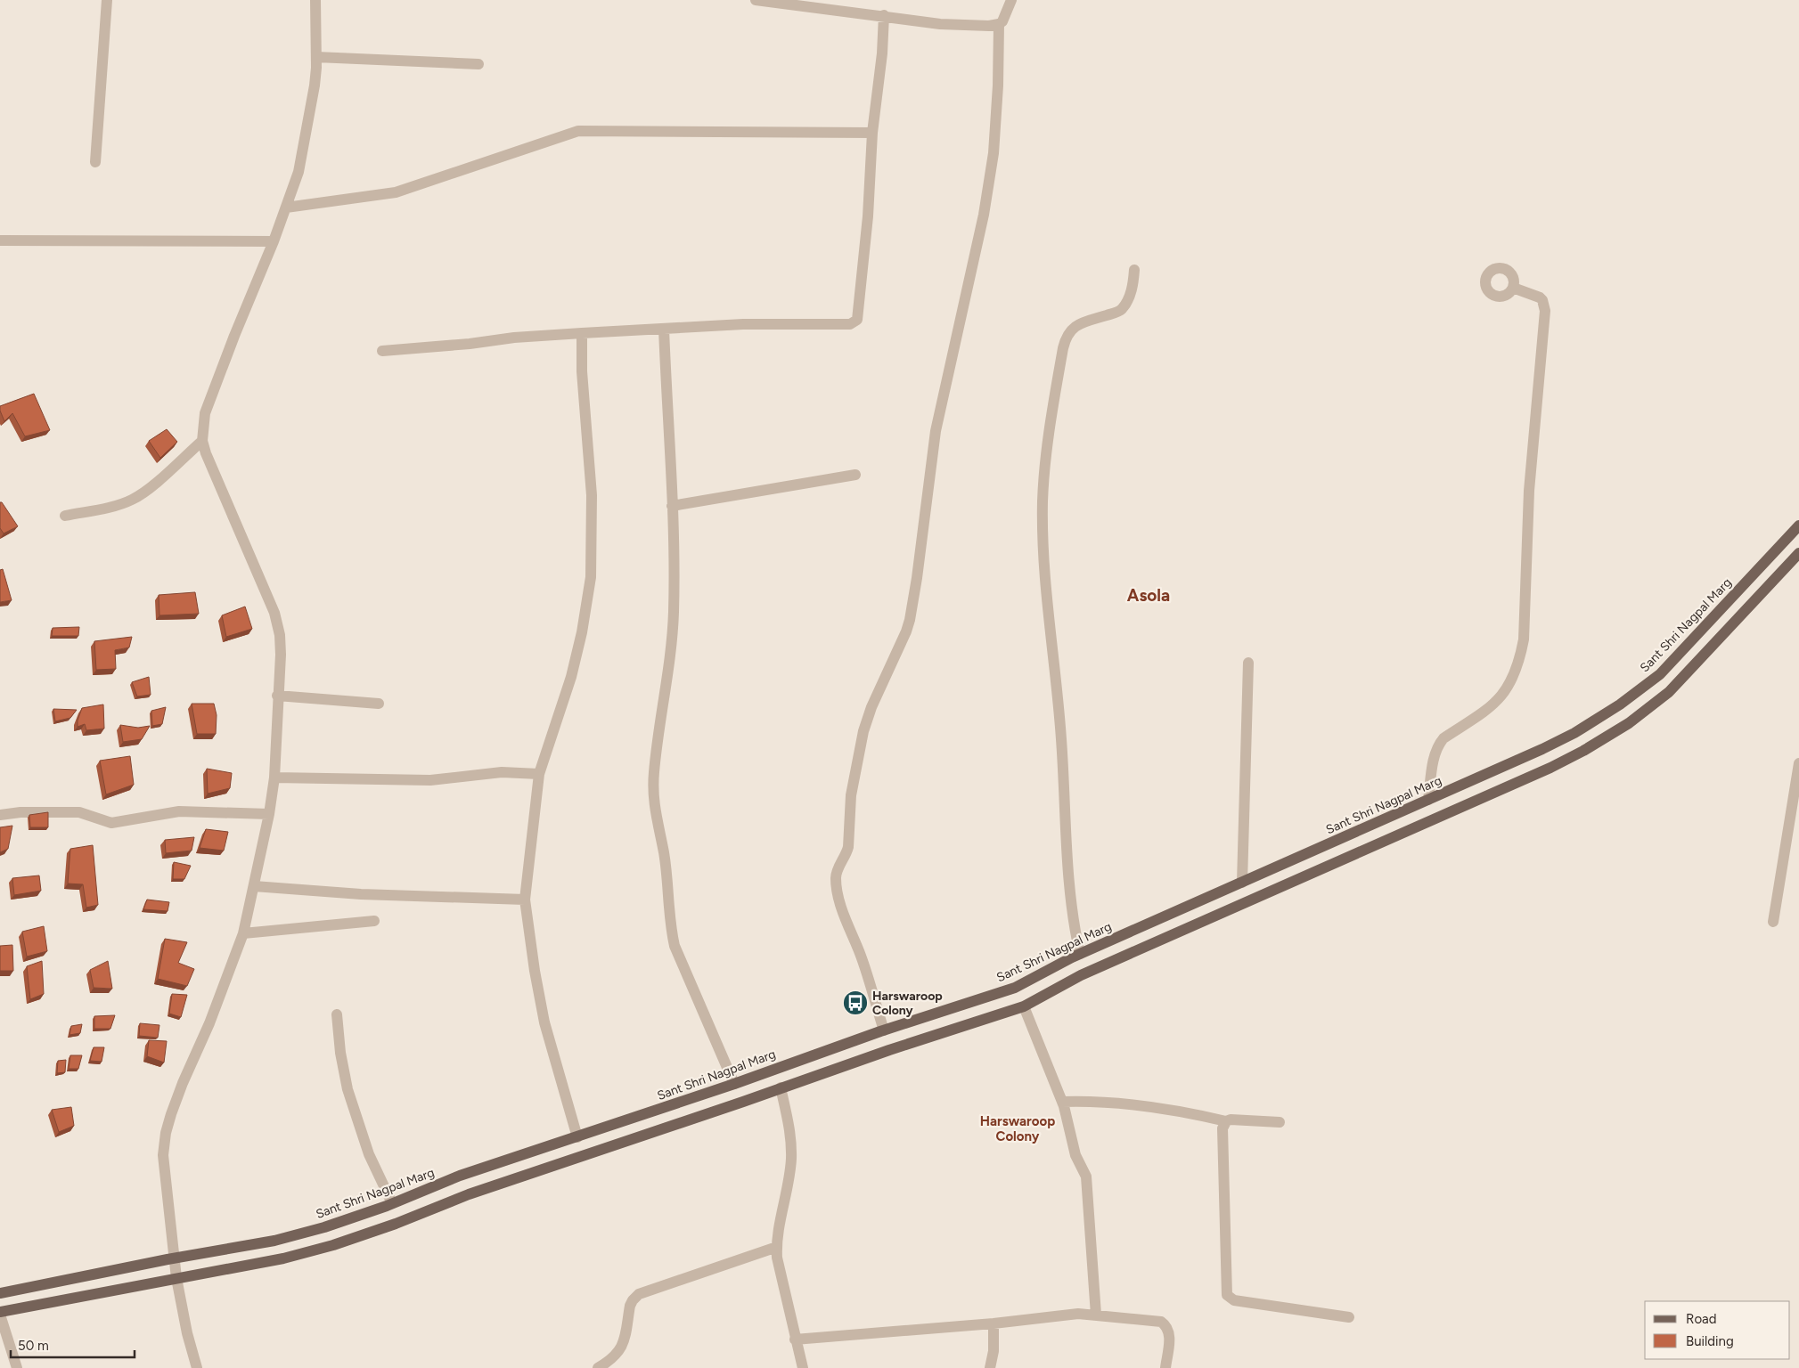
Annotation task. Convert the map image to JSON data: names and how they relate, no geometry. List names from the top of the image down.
{
  "streets": {
    "main road": ["Sant Shri Nagpal Marg"]
  },
  "districts": ["Asola", "Harswaroop Colony"],
  "places": {
    "bus stop": ["Harswaroop Colony"]
  },
  "legend": ["Road", "Building"],
  "scale_bar": "50 m"
}
